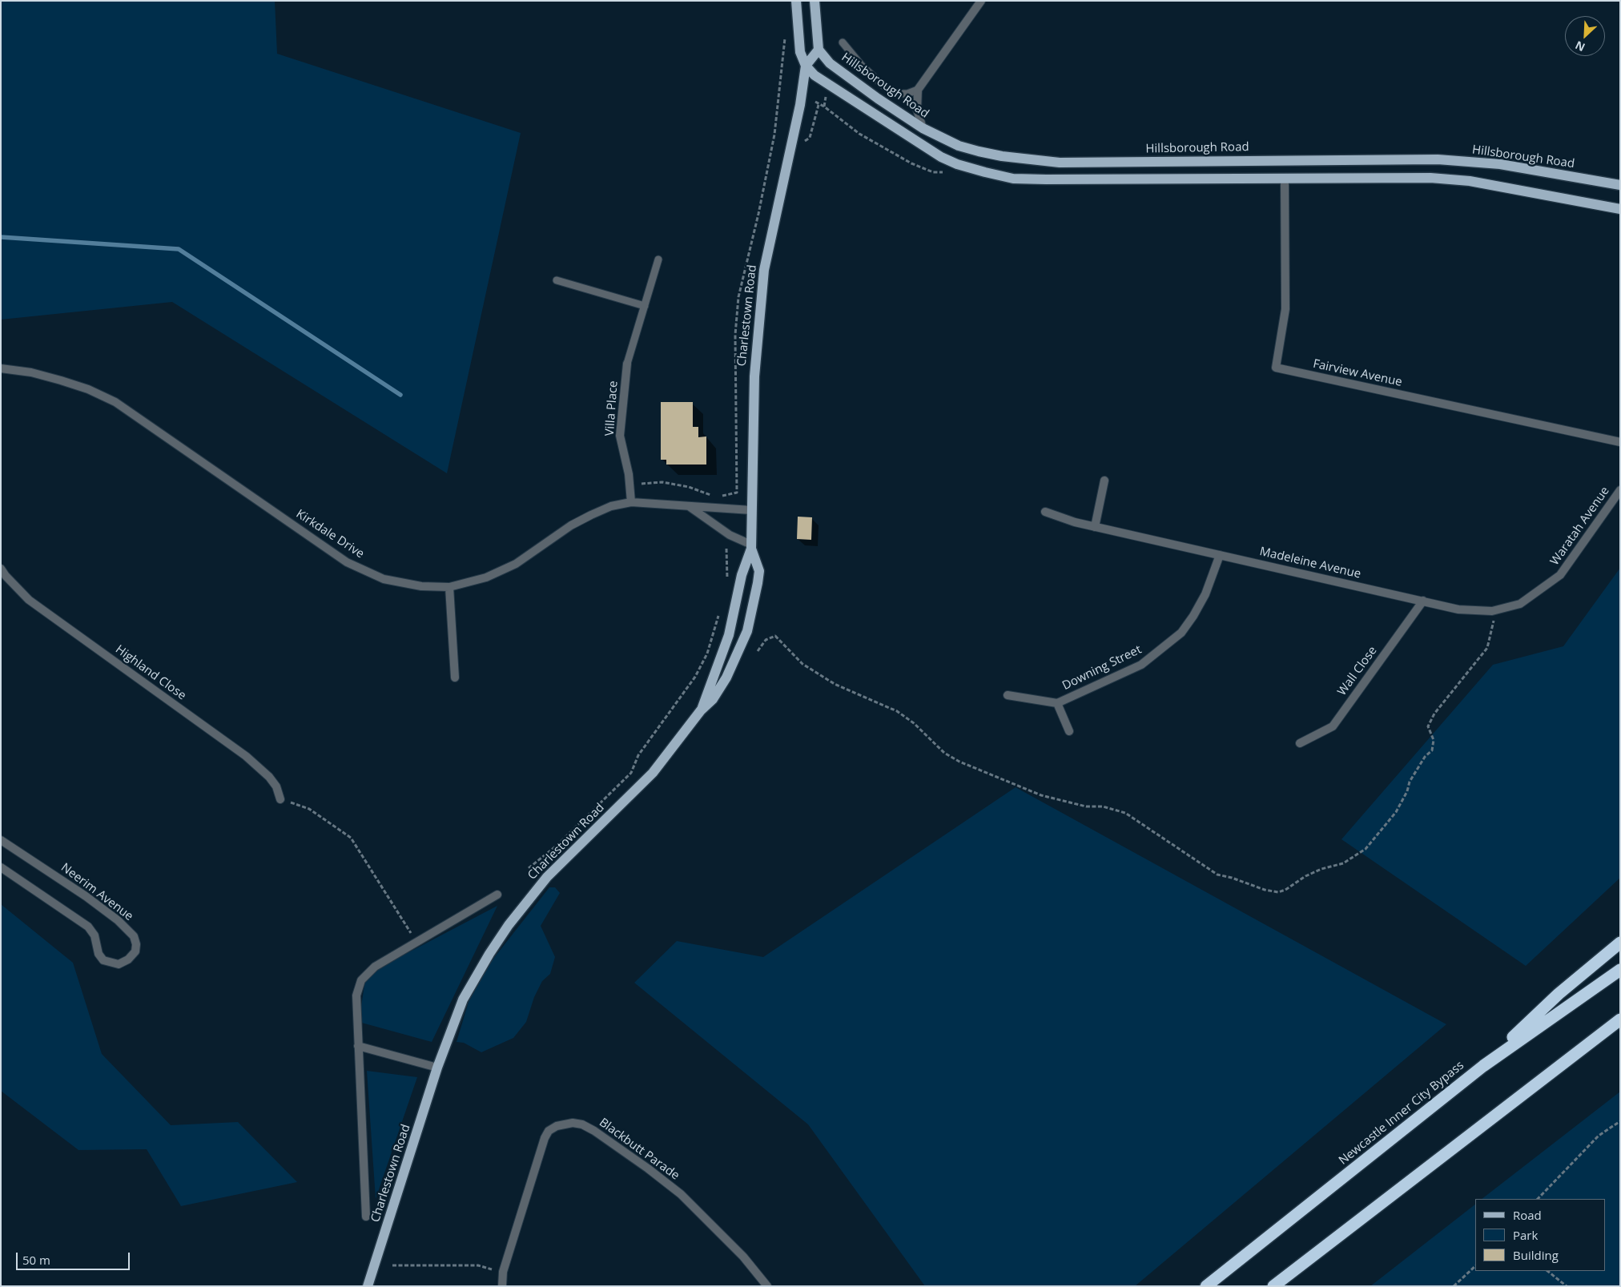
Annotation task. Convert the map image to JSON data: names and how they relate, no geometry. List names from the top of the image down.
{
  "streets": {
    "highway": ["Newcastle Inner City Bypass"],
    "main road": ["Hillsborough Road", "Charlestown Road"],
    "street": [
      "Fairview Avenue",
      "Villa Place",
      "Waratah Avenue",
      "Kirkdale Drive",
      "Madeleine Avenue",
      "Downing Street",
      "Wall Close",
      "Highland Close",
      "Neerim Avenue",
      "Blackbutt Parade"
    ]
  },
  "crossings": [
    ["Charlestown Road", "Kirkdale Drive"],
    ["Villa Place", "Kirkdale Drive"],
    ["Waratah Avenue", "Madeleine Avenue"],
    ["Madeleine Avenue", "Downing Street"],
    ["Madeleine Avenue", "Wall Close"]
  ],
  "legend": ["Road", "Park", "Building"],
  "scale_bar": "50 m",
  "north": "bottom left"
}
